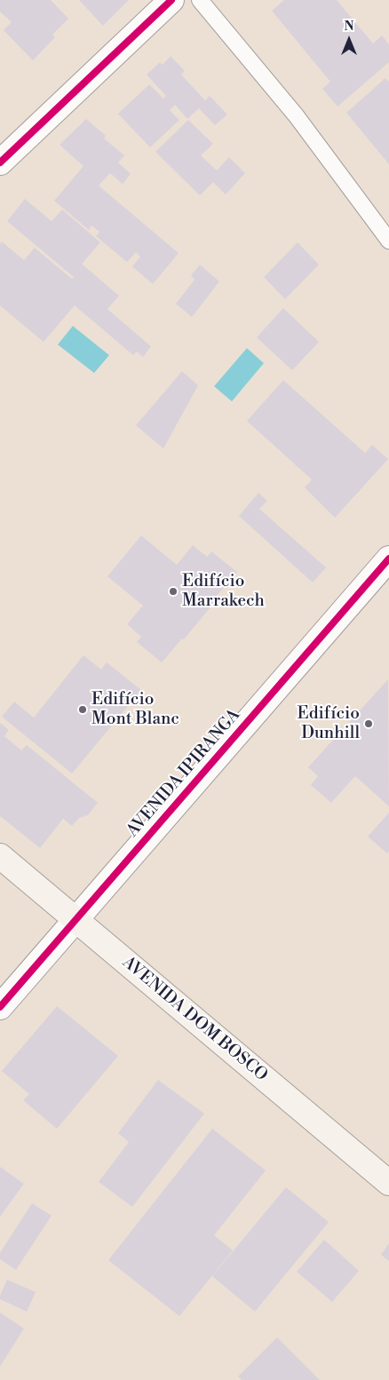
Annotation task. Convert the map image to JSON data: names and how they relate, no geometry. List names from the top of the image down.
{
  "streets": {
    "main road": ["AVENIDA DOM BOSCO"],
    "street": ["AVENIDA IPIRANGA"]
  },
  "crossings": [
    ["AVENIDA IPIRANGA", "AVENIDA DOM BOSCO"]
  ],
  "places": ["Edifício Marrakech", "Edifício Mont Blanc", "Edifício Dunhill"],
  "north": "top"
}
